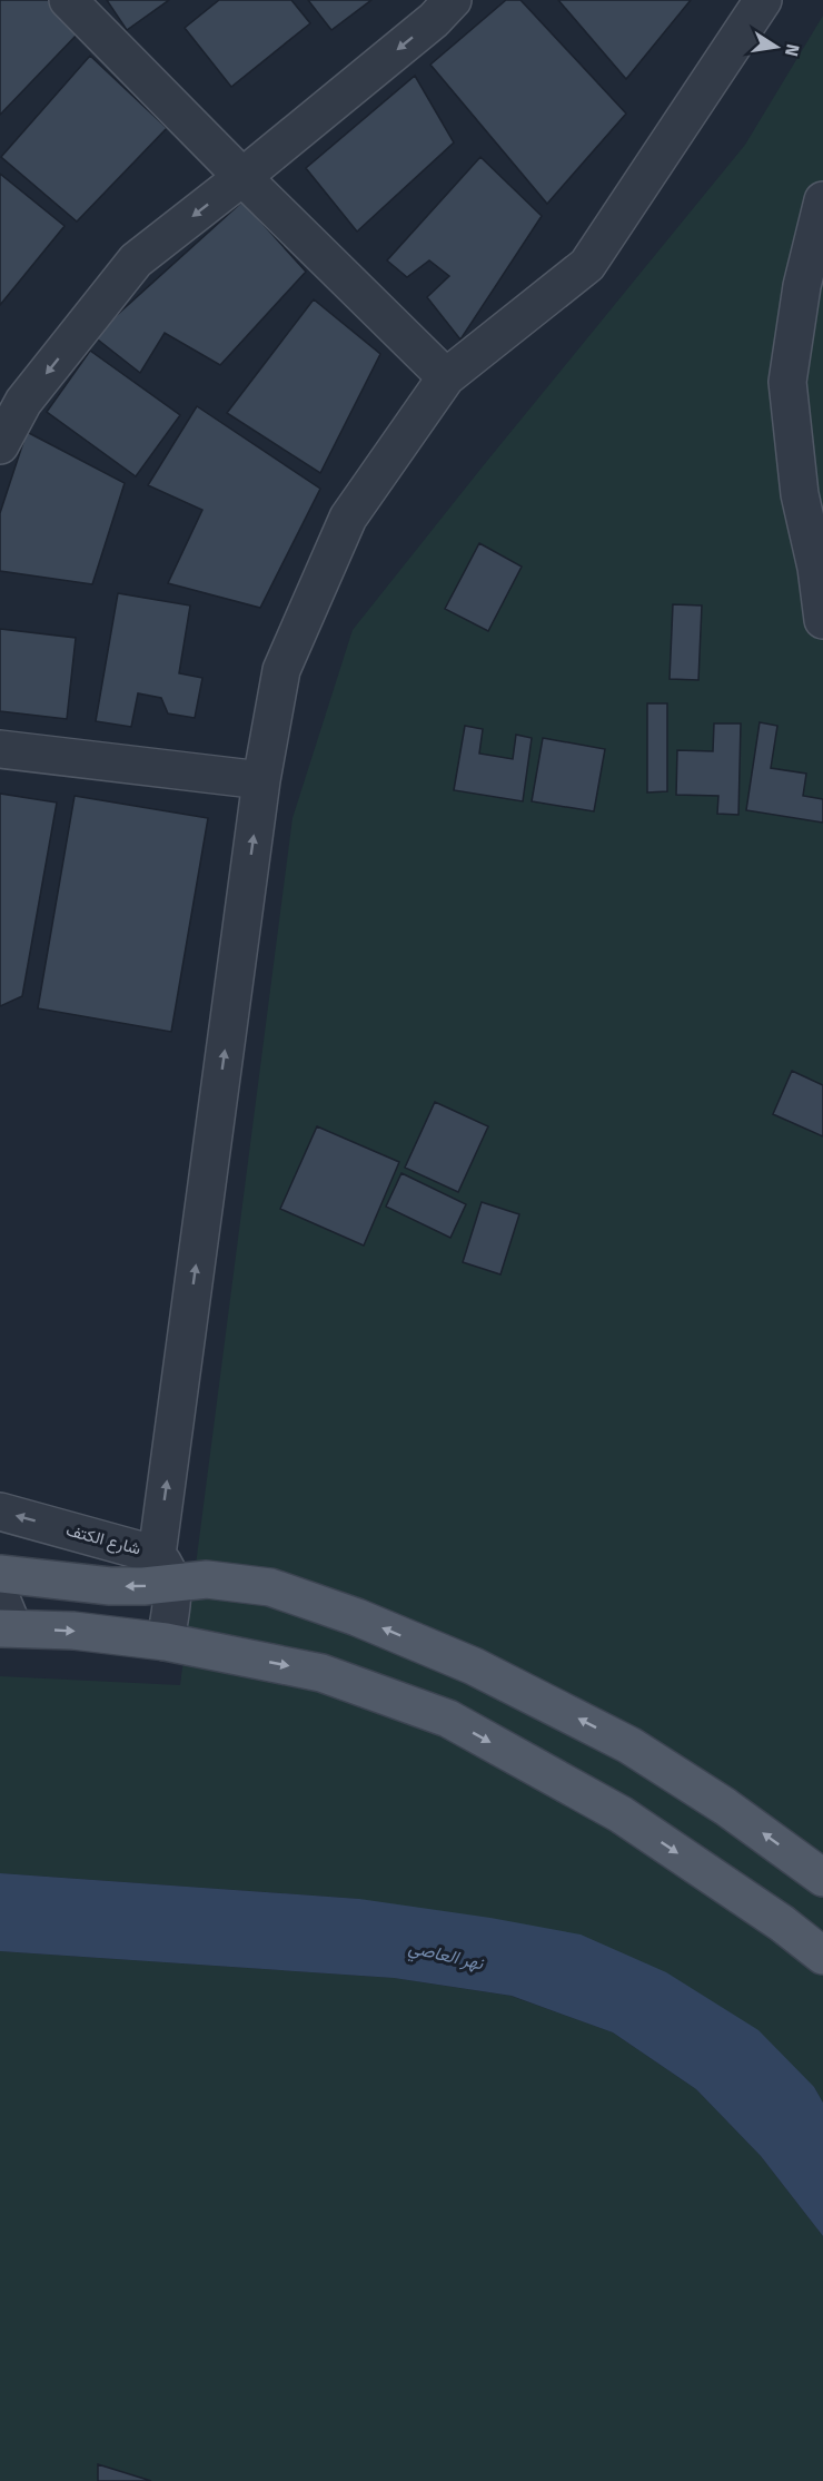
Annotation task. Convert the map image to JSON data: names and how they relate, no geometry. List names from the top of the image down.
{
  "streets": {
    "street": ["شارع الكتف"]
  },
  "one_way": ["شارع الكتف"],
  "water": ["نهر العاصي"],
  "north": "right"
}
